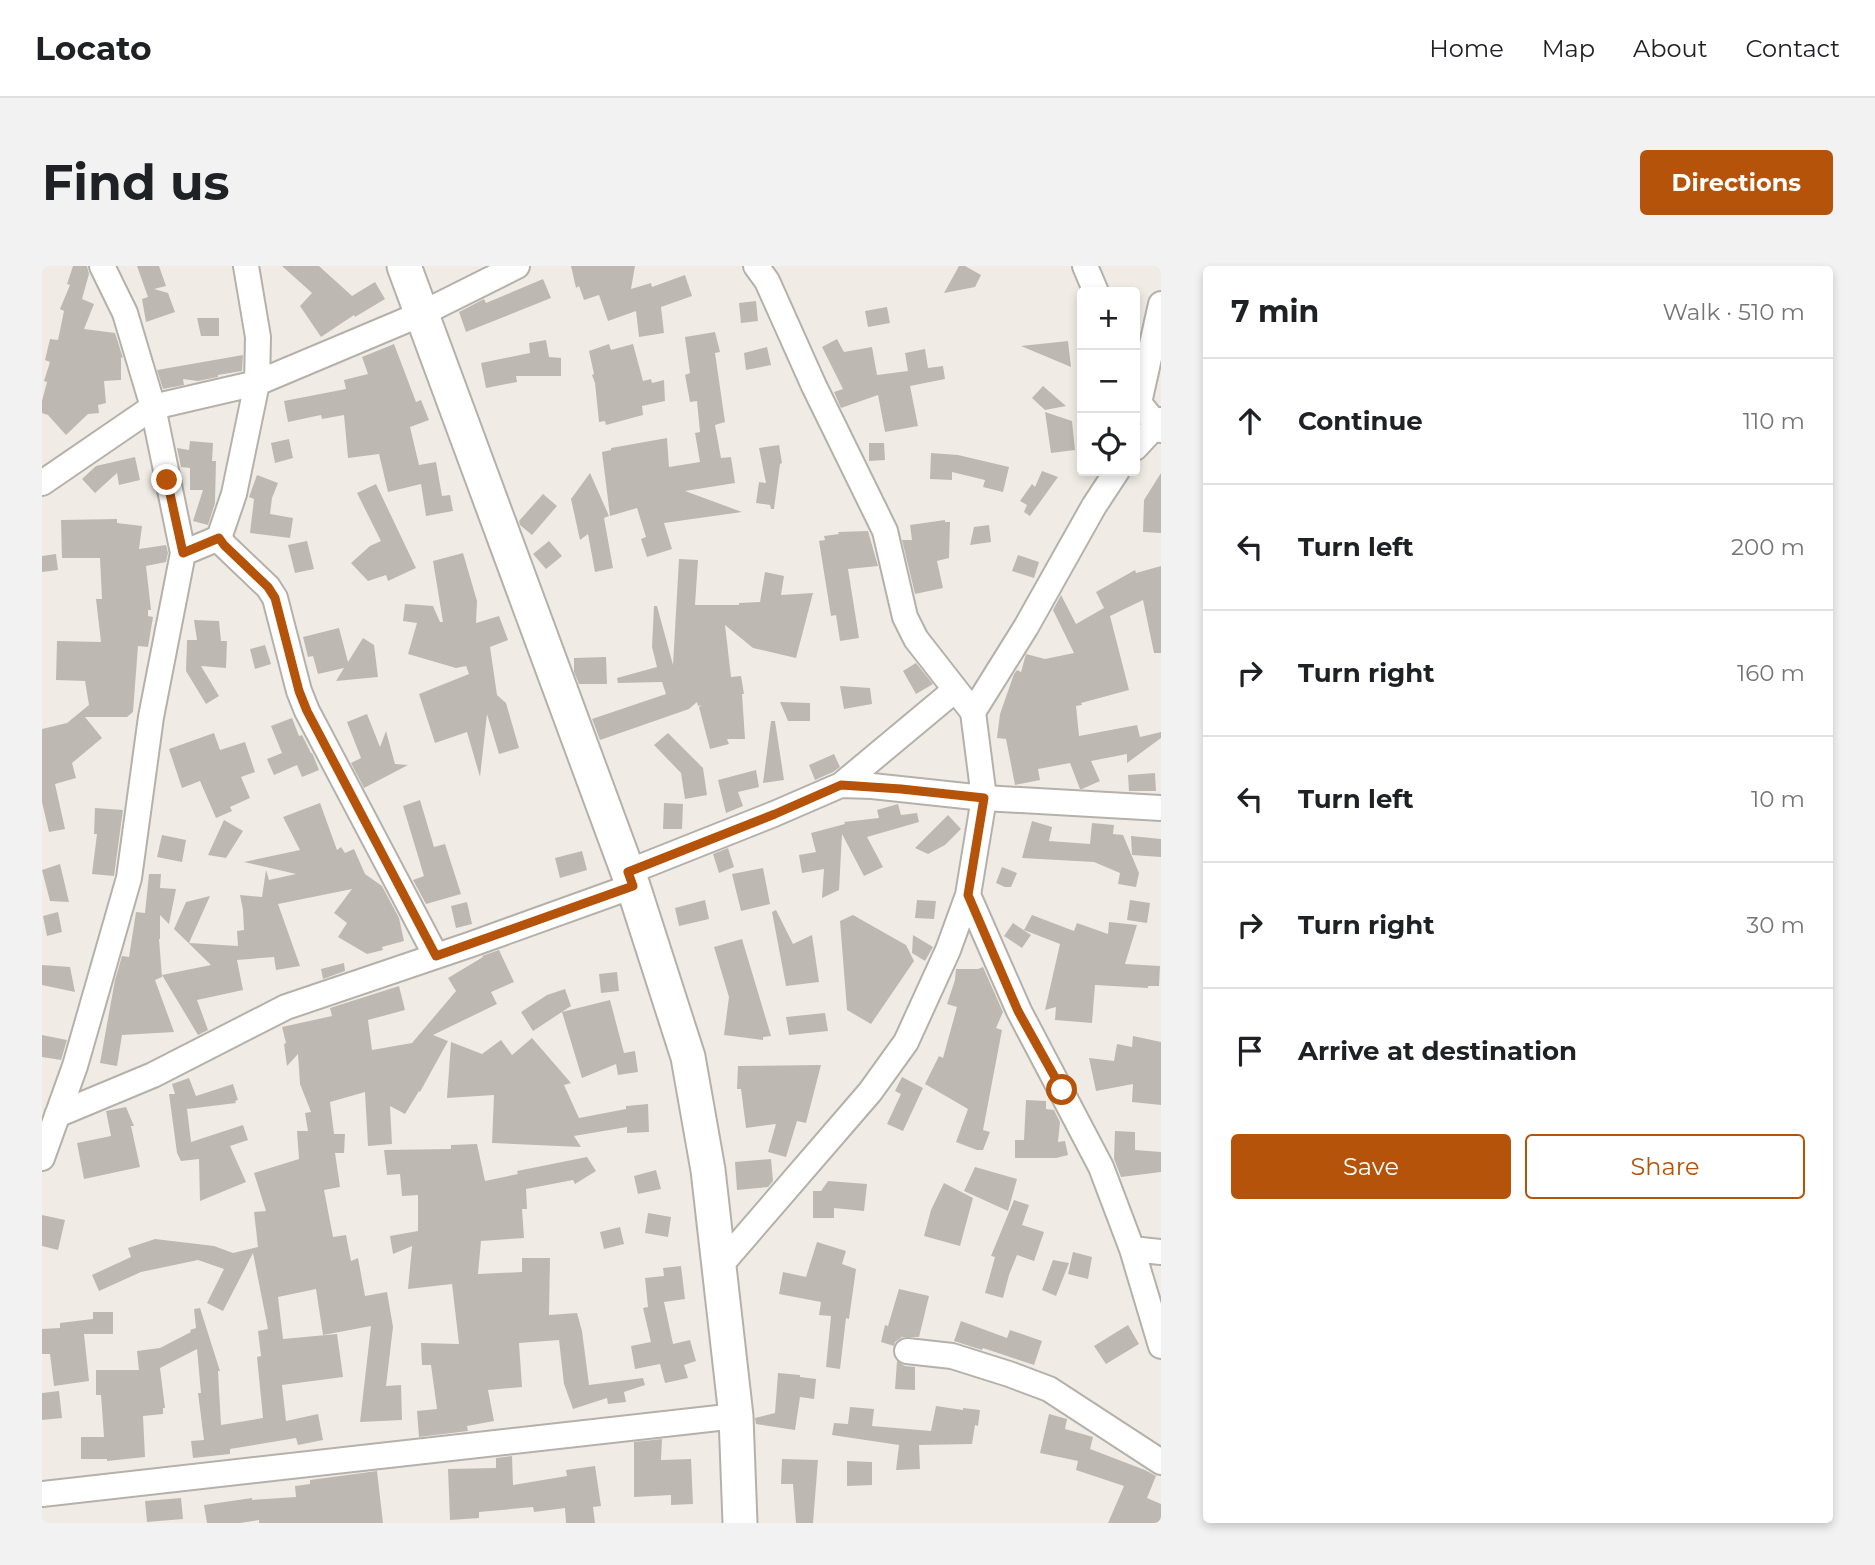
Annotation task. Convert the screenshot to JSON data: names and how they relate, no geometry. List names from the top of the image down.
{
  "page": {
    "header": "Locato",
    "nav": [
      "Home",
      "Map",
      "About",
      "Contact"
    ],
    "buttons": [
      "Directions",
      ["Save", "Share"]
    ],
    "title": "Find us",
    "heading": ["7 min", "Walk · 510 m"],
    "map_buttons": ["+", "−"],
    "list": [
      ["Continue", "110 m"],
      ["Turn left", "200 m"],
      ["Turn right", "160 m"],
      ["Turn left", "10 m"],
      ["Turn right", "30 m"],
      "Arrive at destination"
    ]
  }
}
